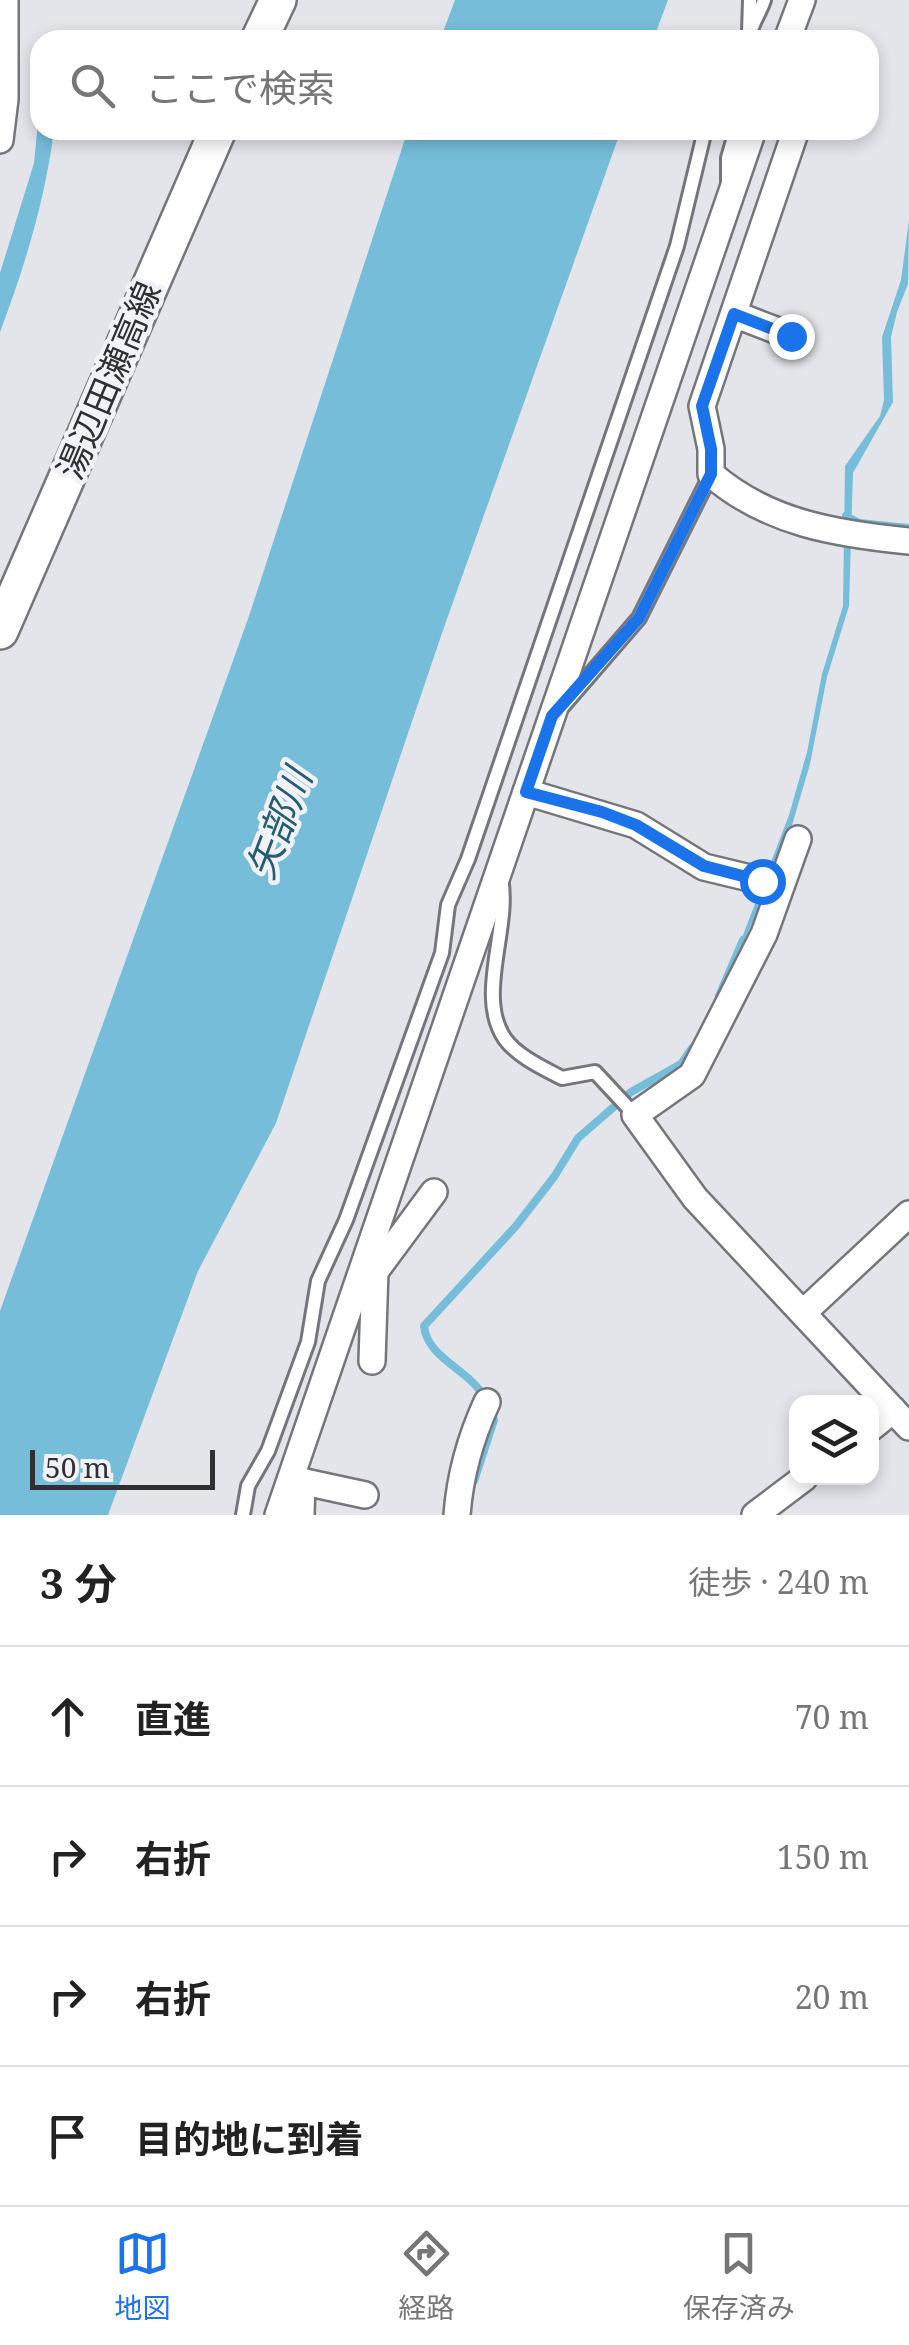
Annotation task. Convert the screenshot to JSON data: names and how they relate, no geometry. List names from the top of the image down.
{
  "streets": {
    "main road": ["湯辺田瀬高線"]
  },
  "water": ["矢部川"],
  "scale_bar": "50 m",
  "page": {
    "search": "ここで検索",
    "scale": "50 m",
    "heading": ["3 分", "徒歩 · 240 m"],
    "list": [
      ["直進", "70 m"],
      ["右折", "150 m"],
      ["右折", "20 m"],
      "目的地に到着"
    ],
    "nav": ["地図", "経路", "保存済み"]
  }
}
